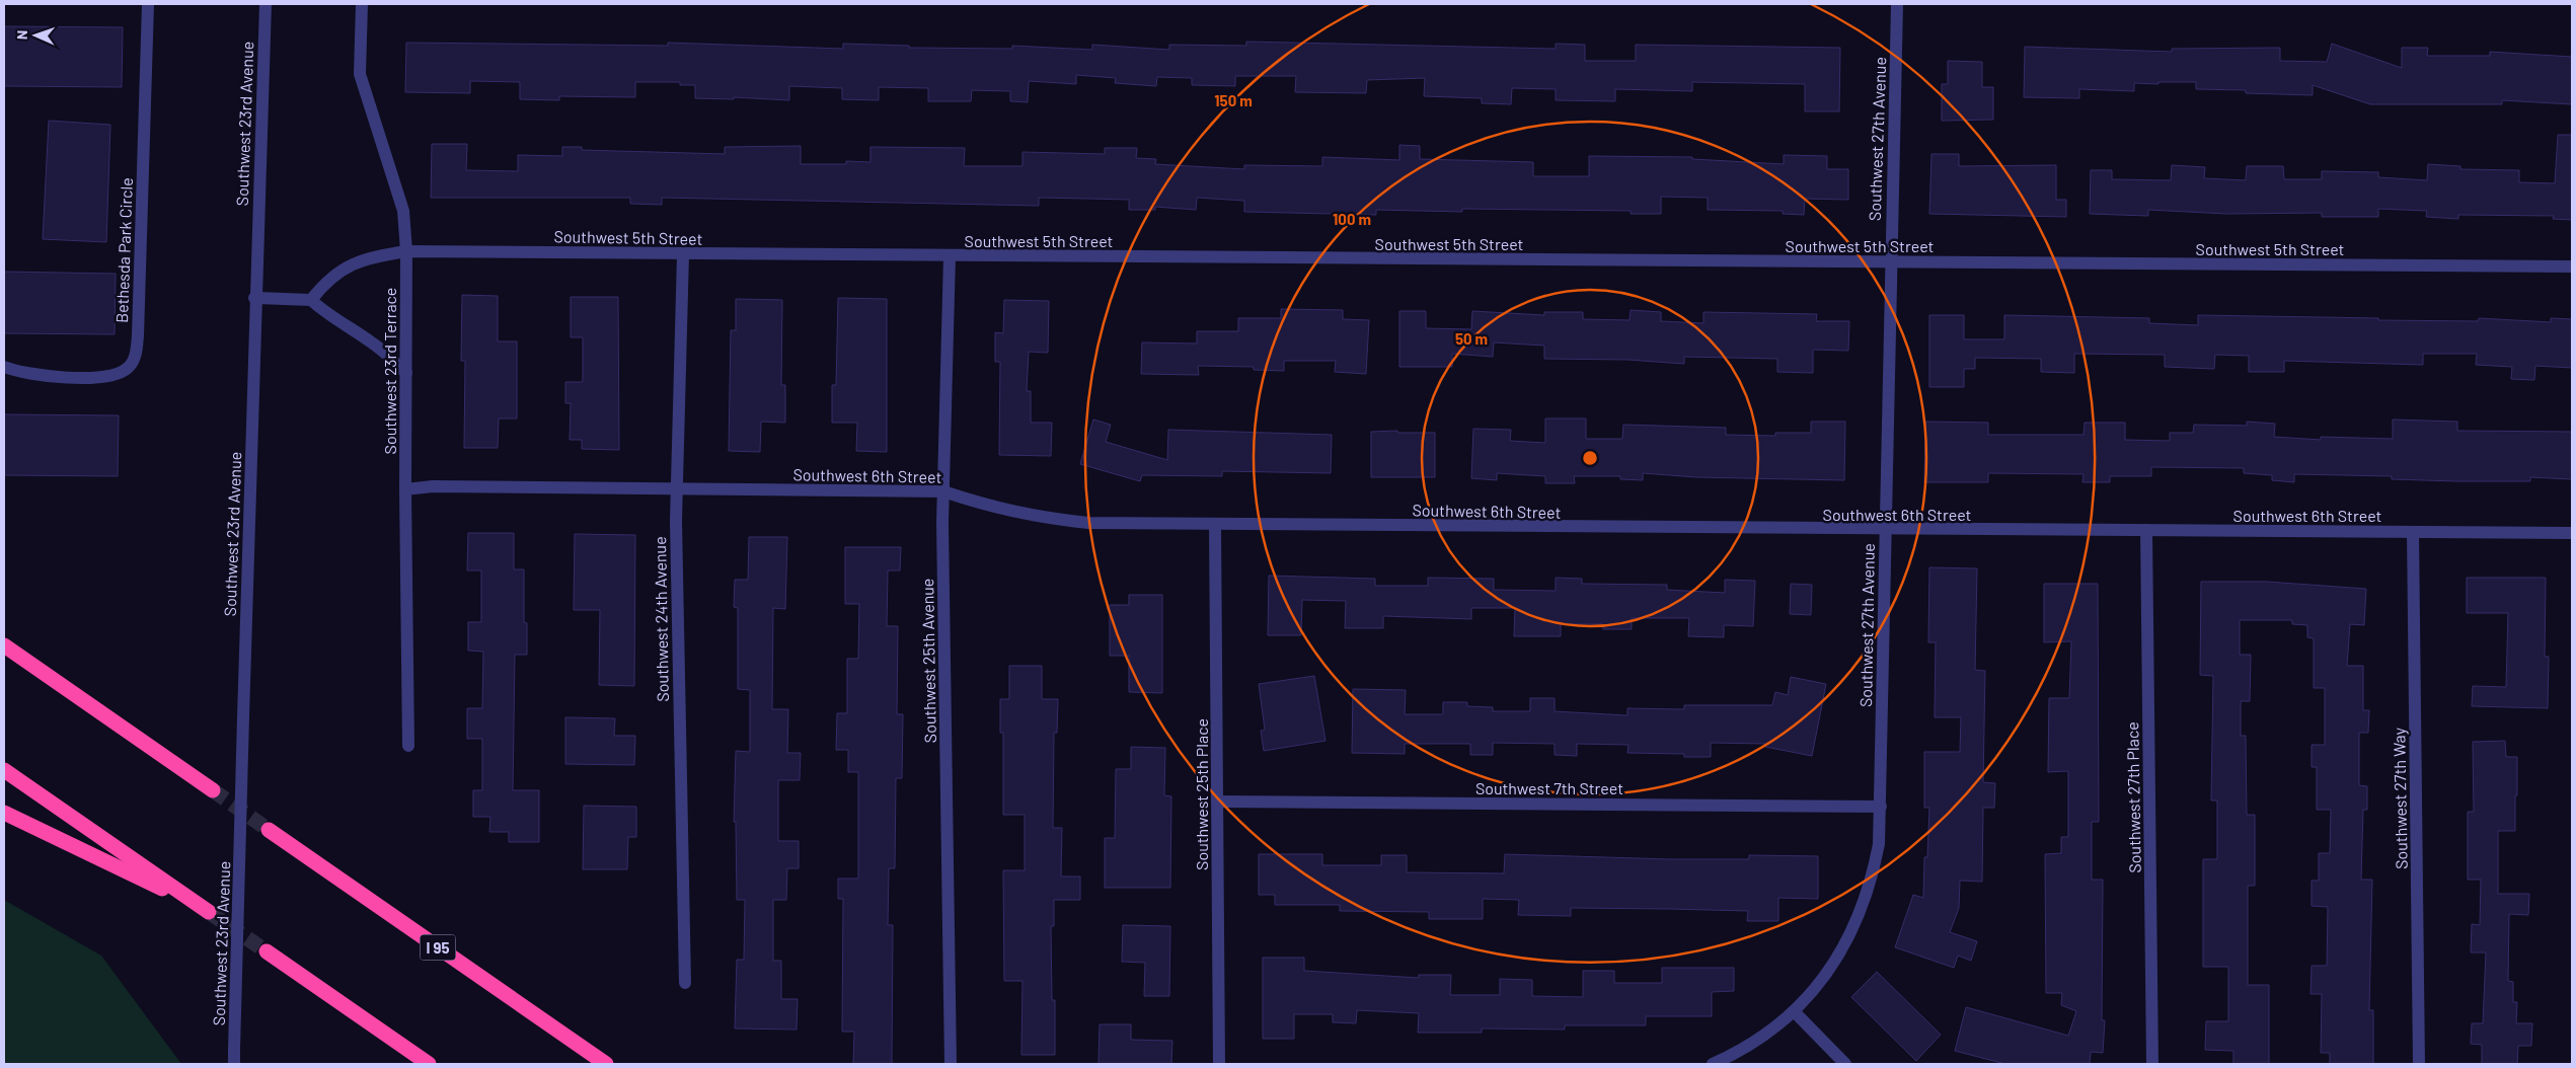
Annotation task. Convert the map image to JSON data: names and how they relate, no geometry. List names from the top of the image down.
{
  "streets": {
    "highway": ["I 95"],
    "street": [
      "Southwest 23rd Avenue",
      "Southwest 27th Avenue",
      "Southwest 5th Street",
      "Bethesda Park Circle",
      "Southwest 23rd Terrace",
      "Southwest 6th Street",
      "Southwest 24th Avenue",
      "Southwest 25th Avenue",
      "Southwest 7th Street",
      "Southwest 25th Place",
      "Southwest 27th Place",
      "Southwest 27th Way"
    ]
  },
  "crossings": [
    ["Southwest 27th Avenue", "Southwest 5th Street"],
    ["Southwest 27th Avenue", "Southwest 6th Street"],
    ["Southwest 27th Avenue", "Southwest 7th Street"],
    ["Southwest 5th Street", "Southwest 23rd Terrace"],
    ["Southwest 5th Street", "Southwest 24th Avenue"],
    ["Southwest 5th Street", "Southwest 25th Avenue"],
    ["Southwest 23rd Terrace", "Southwest 6th Street"],
    ["Southwest 6th Street", "Southwest 24th Avenue"],
    ["Southwest 6th Street", "Southwest 25th Avenue"],
    ["Southwest 6th Street", "Southwest 25th Place"],
    ["Southwest 6th Street", "Southwest 27th Place"],
    ["Southwest 6th Street", "Southwest 27th Way"],
    ["Southwest 7th Street", "Southwest 25th Place"]
  ],
  "north": "left",
  "rings": ["150 m", "100 m", "50 m"]
}
